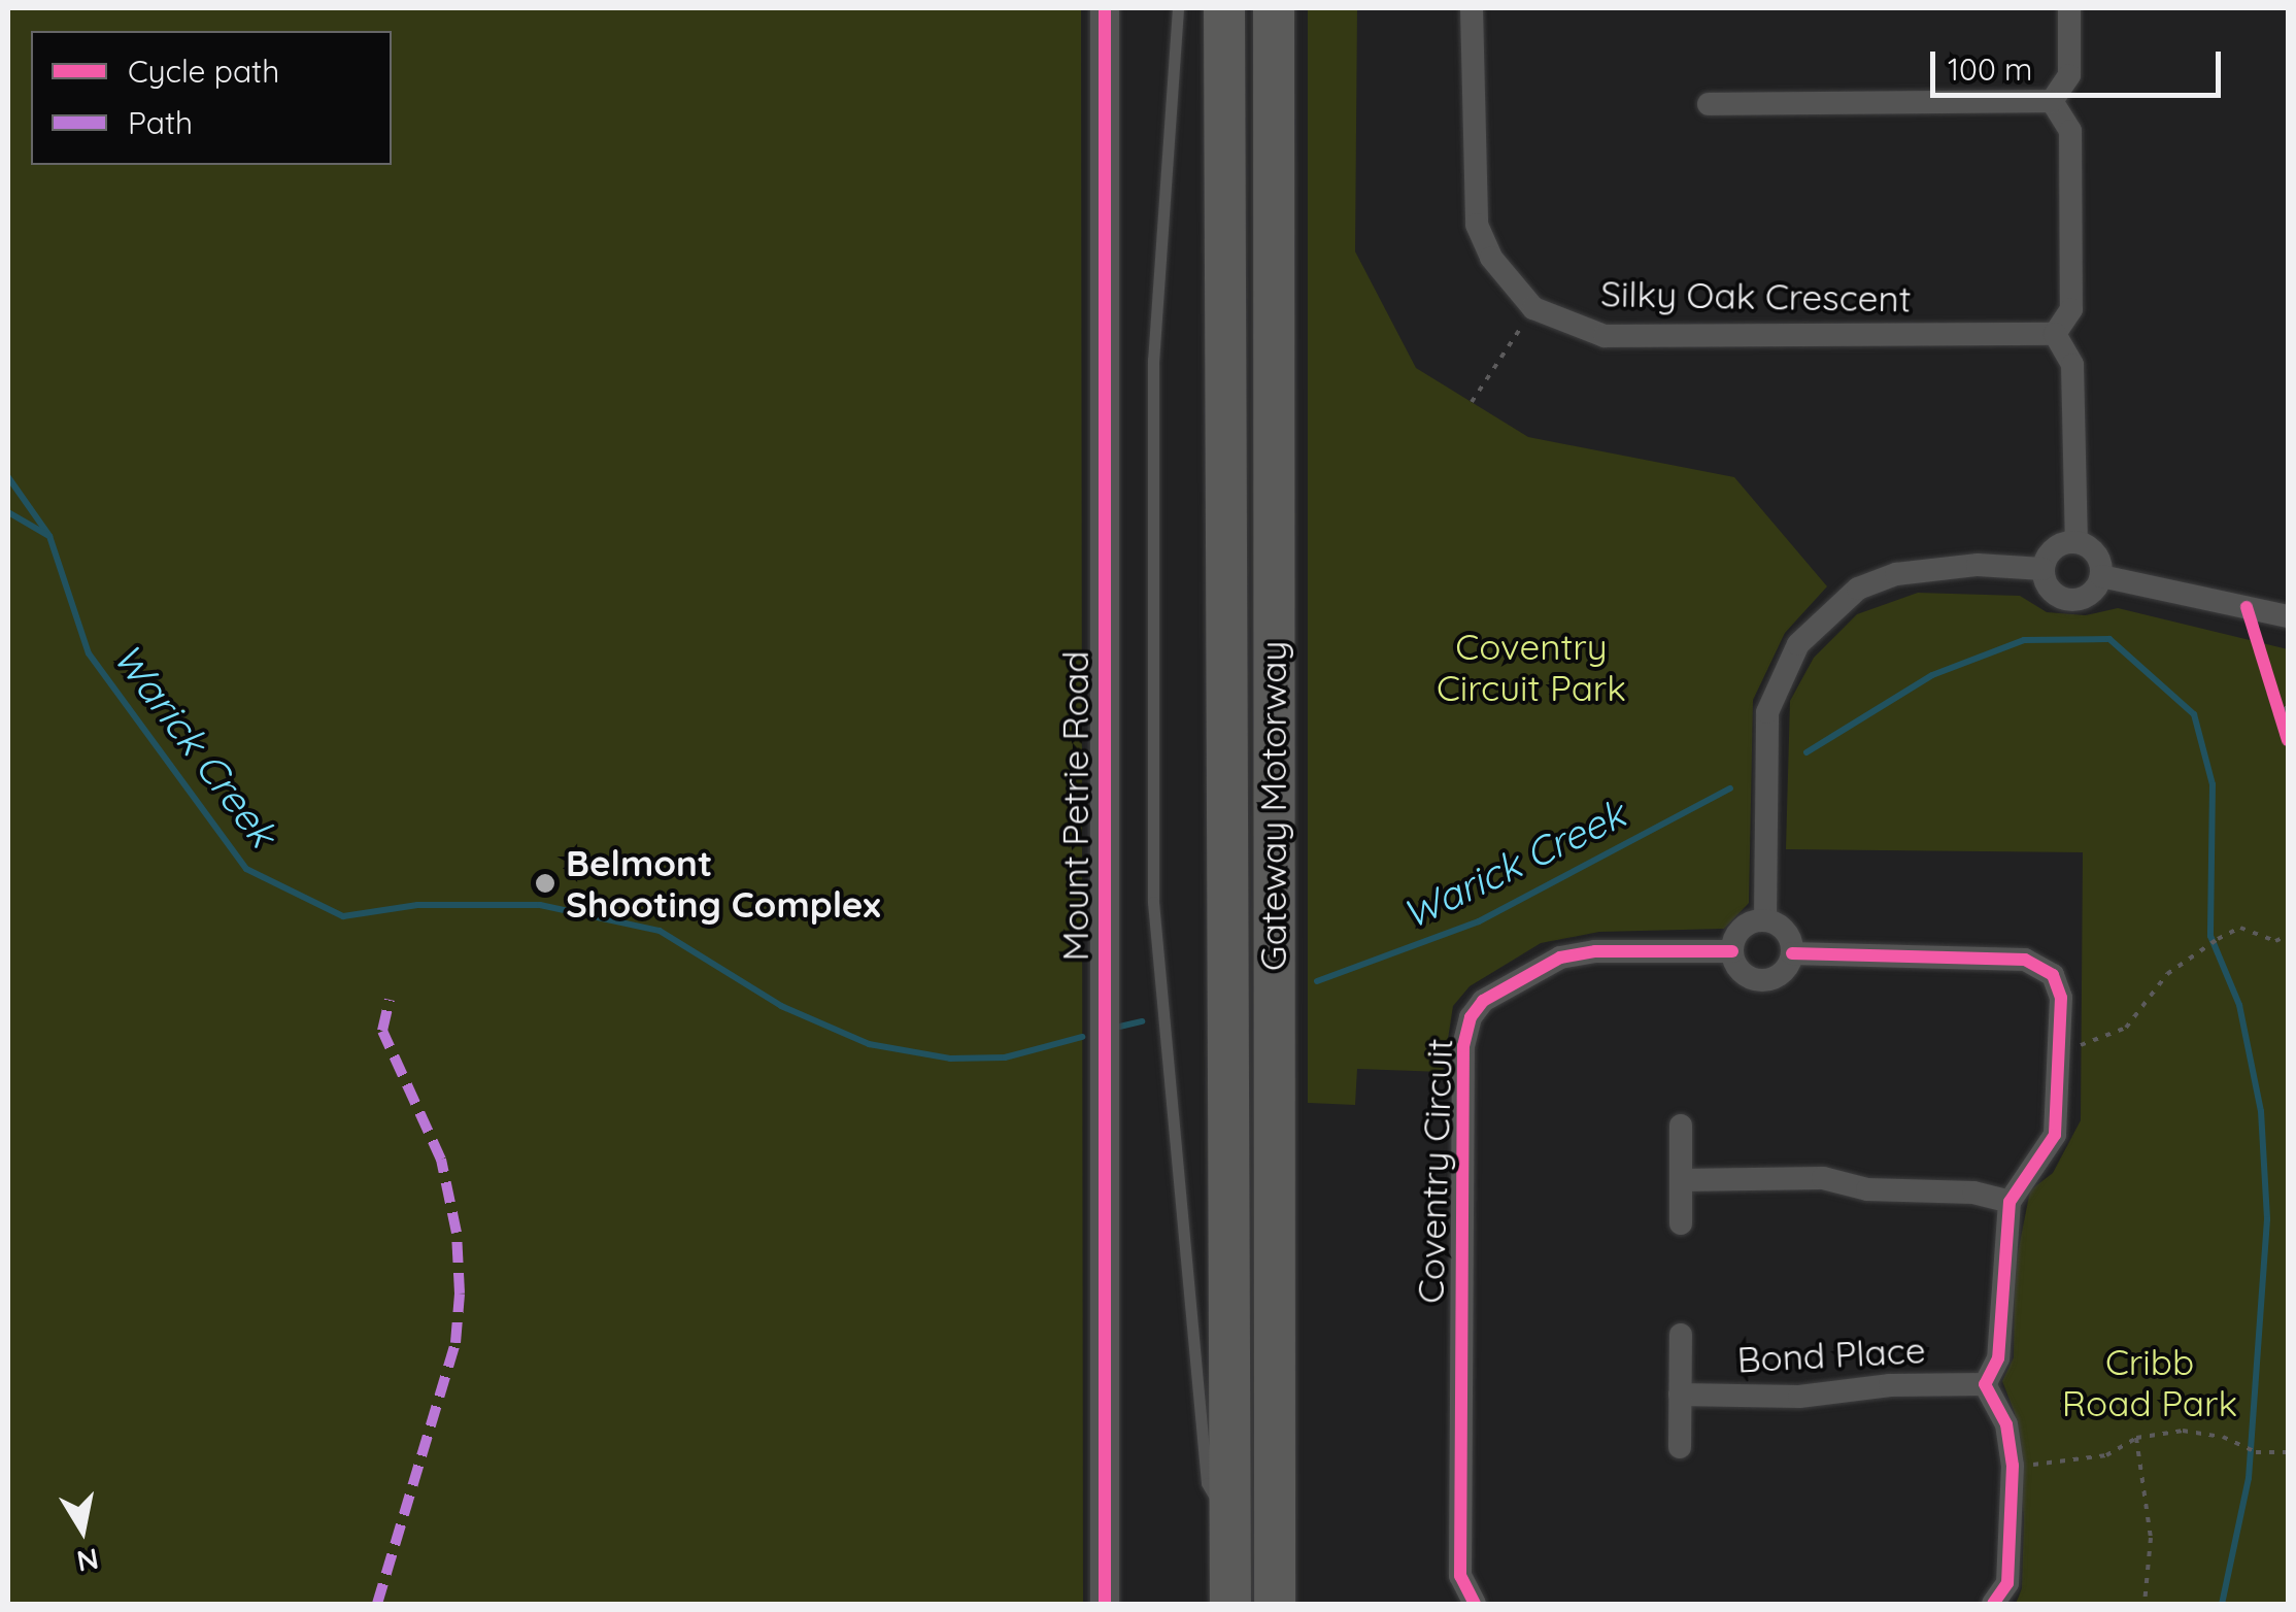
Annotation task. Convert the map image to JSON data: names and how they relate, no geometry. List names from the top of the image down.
{
  "streets": {
    "highway": ["Gateway Motorway"],
    "street": [
      "Silky Oak Crescent",
      "Mount Petrie Road",
      "Coventry Circuit",
      "Bond Place"
    ]
  },
  "water": ["Warick Creek"],
  "parks": ["Coventry Circuit Park", "Cribb Road Park"],
  "places": ["Belmont Shooting Complex"],
  "legend": ["Cycle path", "Path"],
  "scale_bar": "100 m",
  "north": "bottom"
}
